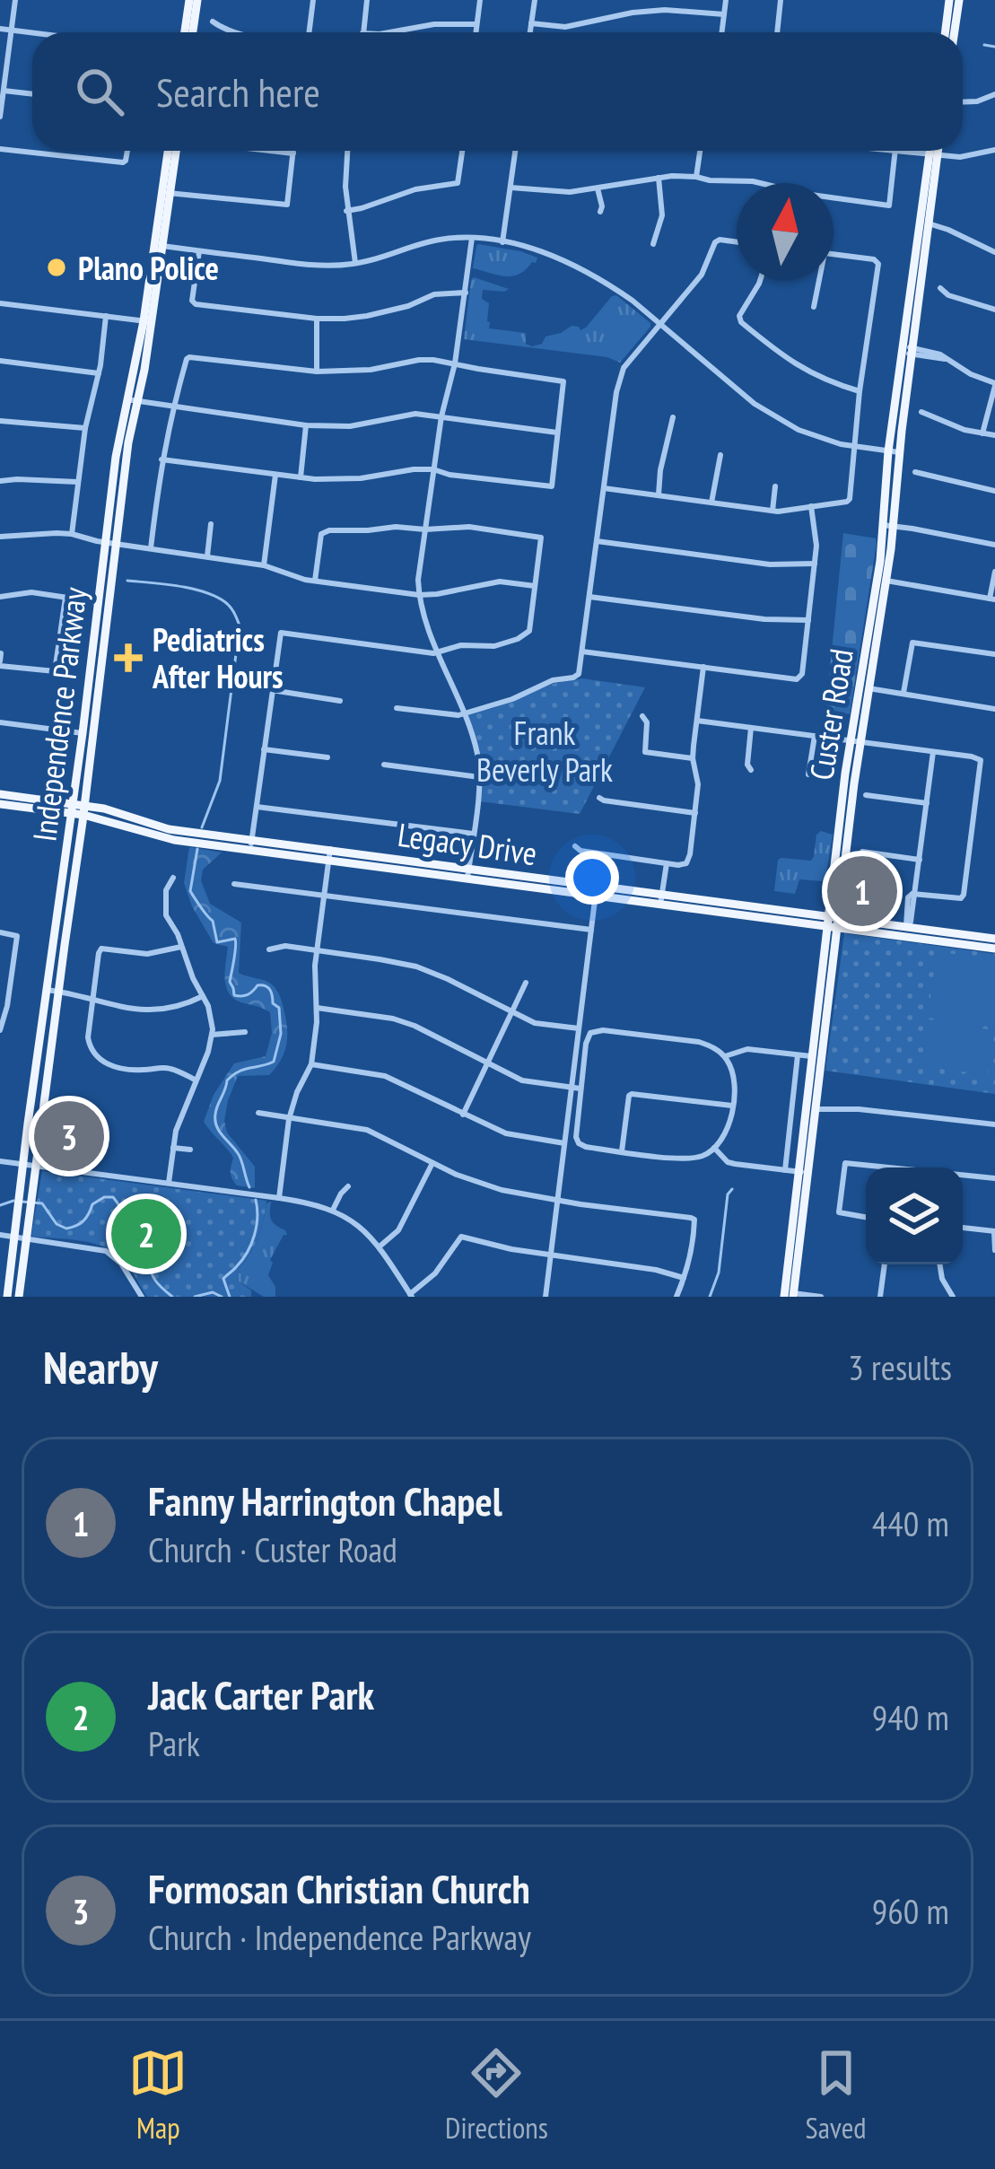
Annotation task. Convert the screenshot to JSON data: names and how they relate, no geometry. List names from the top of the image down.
{
  "streets": {
    "main road": ["Independence Parkway", "Custer Road", "Legacy Drive"]
  },
  "crossings": [
    ["Independence Parkway", "Legacy Drive"],
    ["Custer Road", "Legacy Drive"]
  ],
  "parks": ["Frank Beverly Park"],
  "places": {
    "other": ["Plano Police"],
    "health": ["Pediatrics After Hours"]
  },
  "north": "top",
  "page": {
    "search": "Search here",
    "pins": ["1", "3", "2"],
    "heading": ["Nearby", "3 results"],
    "list": [
      {
        "mark": "1",
        "name": "Fanny Harrington Chapel",
        "note": "Church · Custer Road",
        "value": "440 m"
      },
      {
        "mark": "2",
        "name": "Jack Carter Park",
        "note": "Park",
        "value": "940 m"
      },
      {
        "mark": "3",
        "name": "Formosan Christian Church",
        "note": "Church · Independence Parkway",
        "value": "960 m"
      }
    ],
    "nav": ["Map", "Directions", "Saved"]
  }
}
